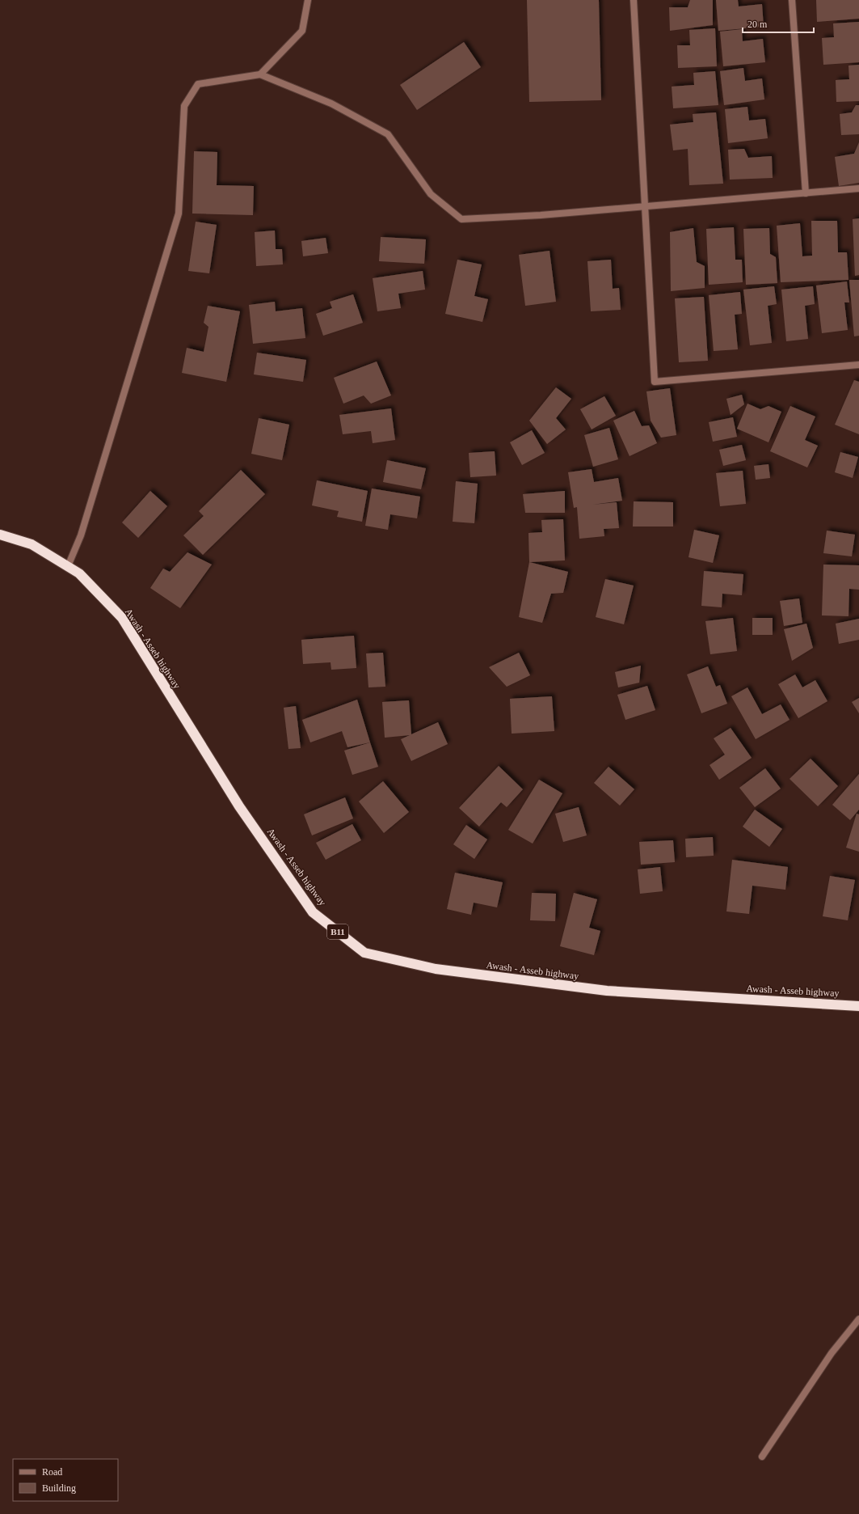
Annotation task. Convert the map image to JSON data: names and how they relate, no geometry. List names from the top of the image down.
{
  "streets": {
    "highway": ["Awash - Asseb highway", "B11"]
  },
  "legend": ["Road", "Building"],
  "scale_bar": "20 m"
}
